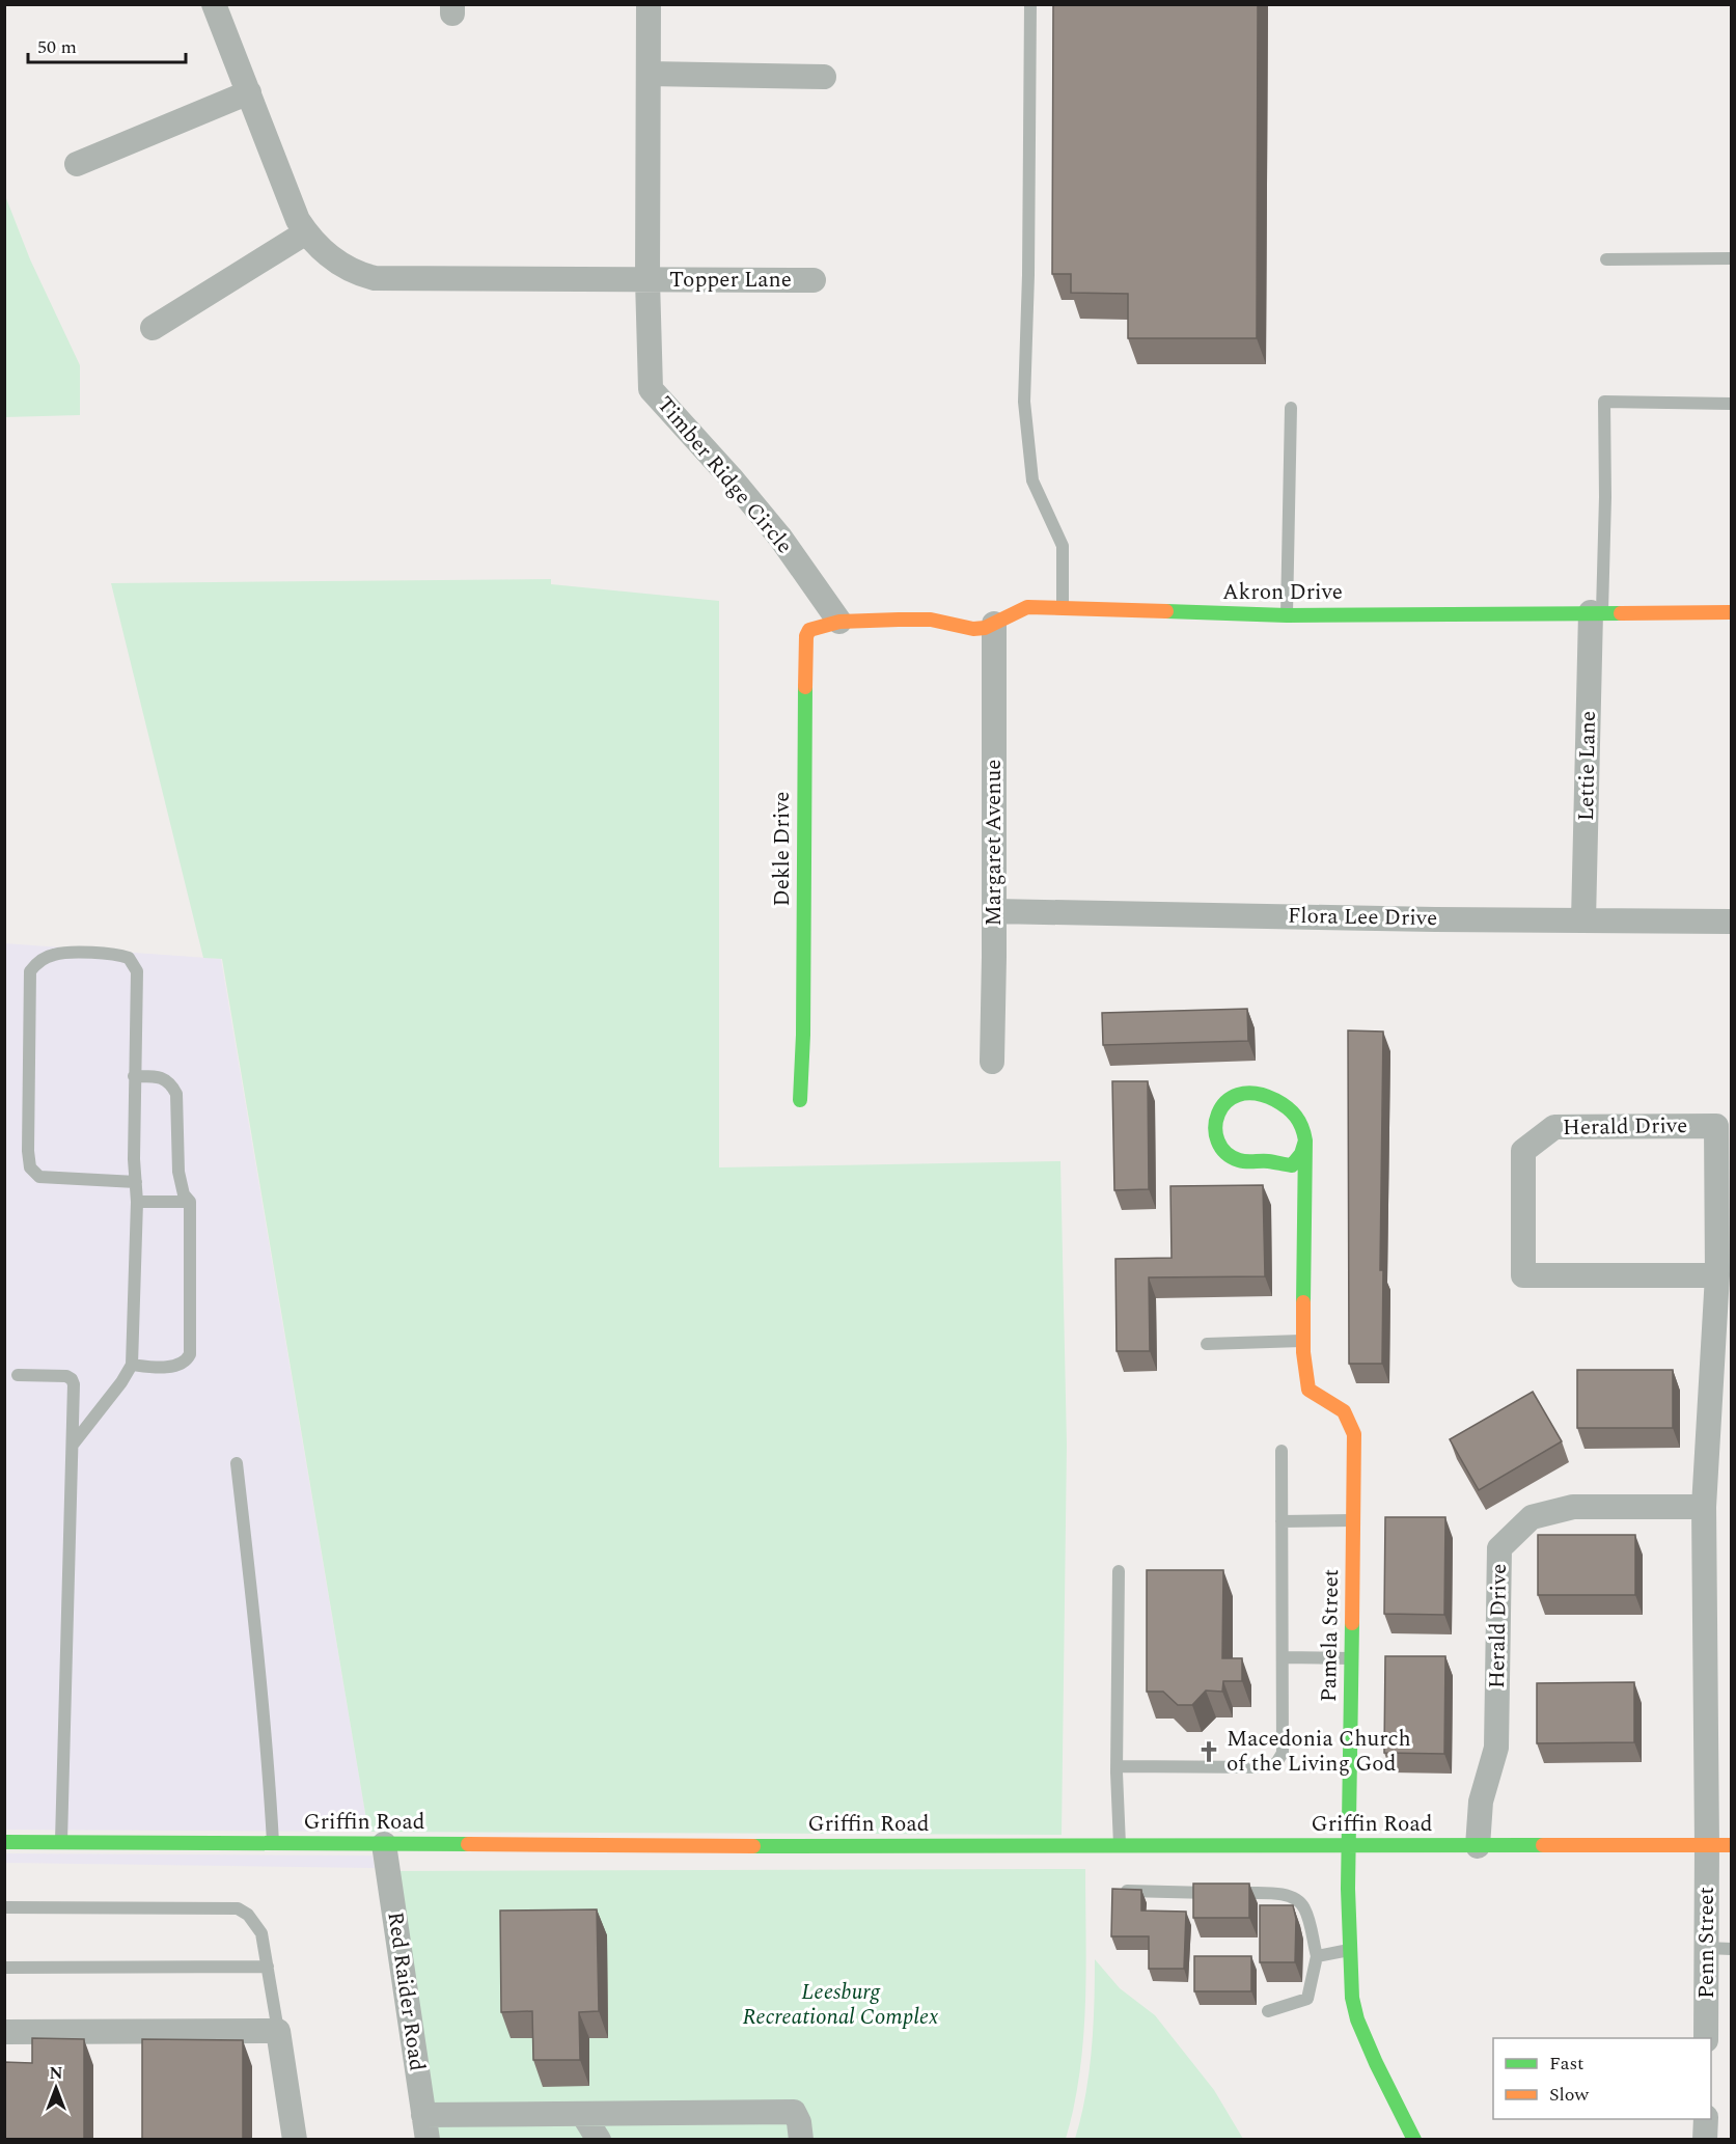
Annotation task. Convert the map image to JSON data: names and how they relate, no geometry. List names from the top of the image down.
{
  "streets": {
    "street": [
      "Topper Lane",
      "Timber Ridge Circle",
      "Akron Drive",
      "Lettie Lane",
      "Margaret Avenue",
      "Dekle Drive",
      "Flora Lee Drive",
      "Herald Drive",
      "Pamela Street",
      "Griffin Road",
      "Penn Street",
      "Red Raider Road"
    ]
  },
  "crossings": [
    ["Topper Lane", "Timber Ridge Circle"],
    ["Timber Ridge Circle", "Akron Drive"],
    ["Timber Ridge Circle", "Dekle Drive"],
    ["Akron Drive", "Lettie Lane"],
    ["Akron Drive", "Margaret Avenue"],
    ["Akron Drive", "Dekle Drive"],
    ["Lettie Lane", "Flora Lee Drive"],
    ["Margaret Avenue", "Flora Lee Drive"],
    ["Herald Drive", "Griffin Road"],
    ["Herald Drive", "Penn Street"],
    ["Pamela Street", "Griffin Road"],
    ["Griffin Road", "Penn Street"],
    ["Griffin Road", "Red Raider Road"]
  ],
  "parks": ["Leesburg Recreational Complex"],
  "places": {
    "church": ["Macedonia Church of the Living God"]
  },
  "legend": ["Fast", "Slow"],
  "scale_bar": "50 m",
  "north": "top"
}
